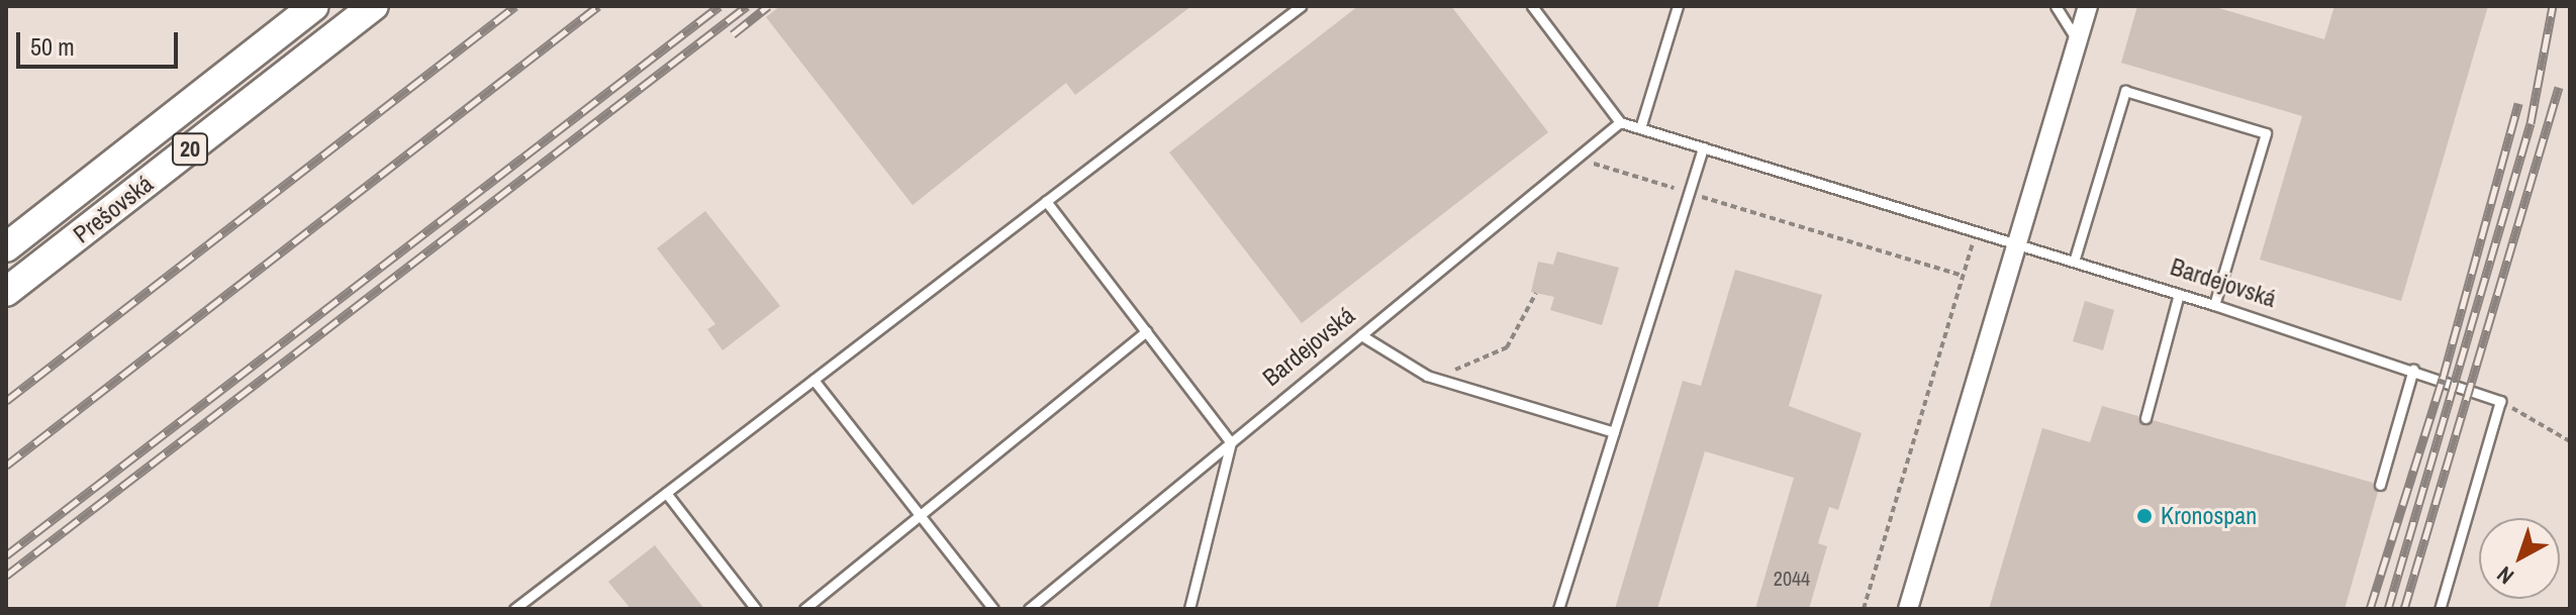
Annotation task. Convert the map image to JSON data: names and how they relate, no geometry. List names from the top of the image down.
{
  "streets": {
    "main road": ["20", "Prešovská"],
    "lane": ["Bardejovská"]
  },
  "places": ["Kronospan"],
  "house_numbers": ["2044"],
  "scale_bar": "50 m",
  "north": "bottom left"
}
